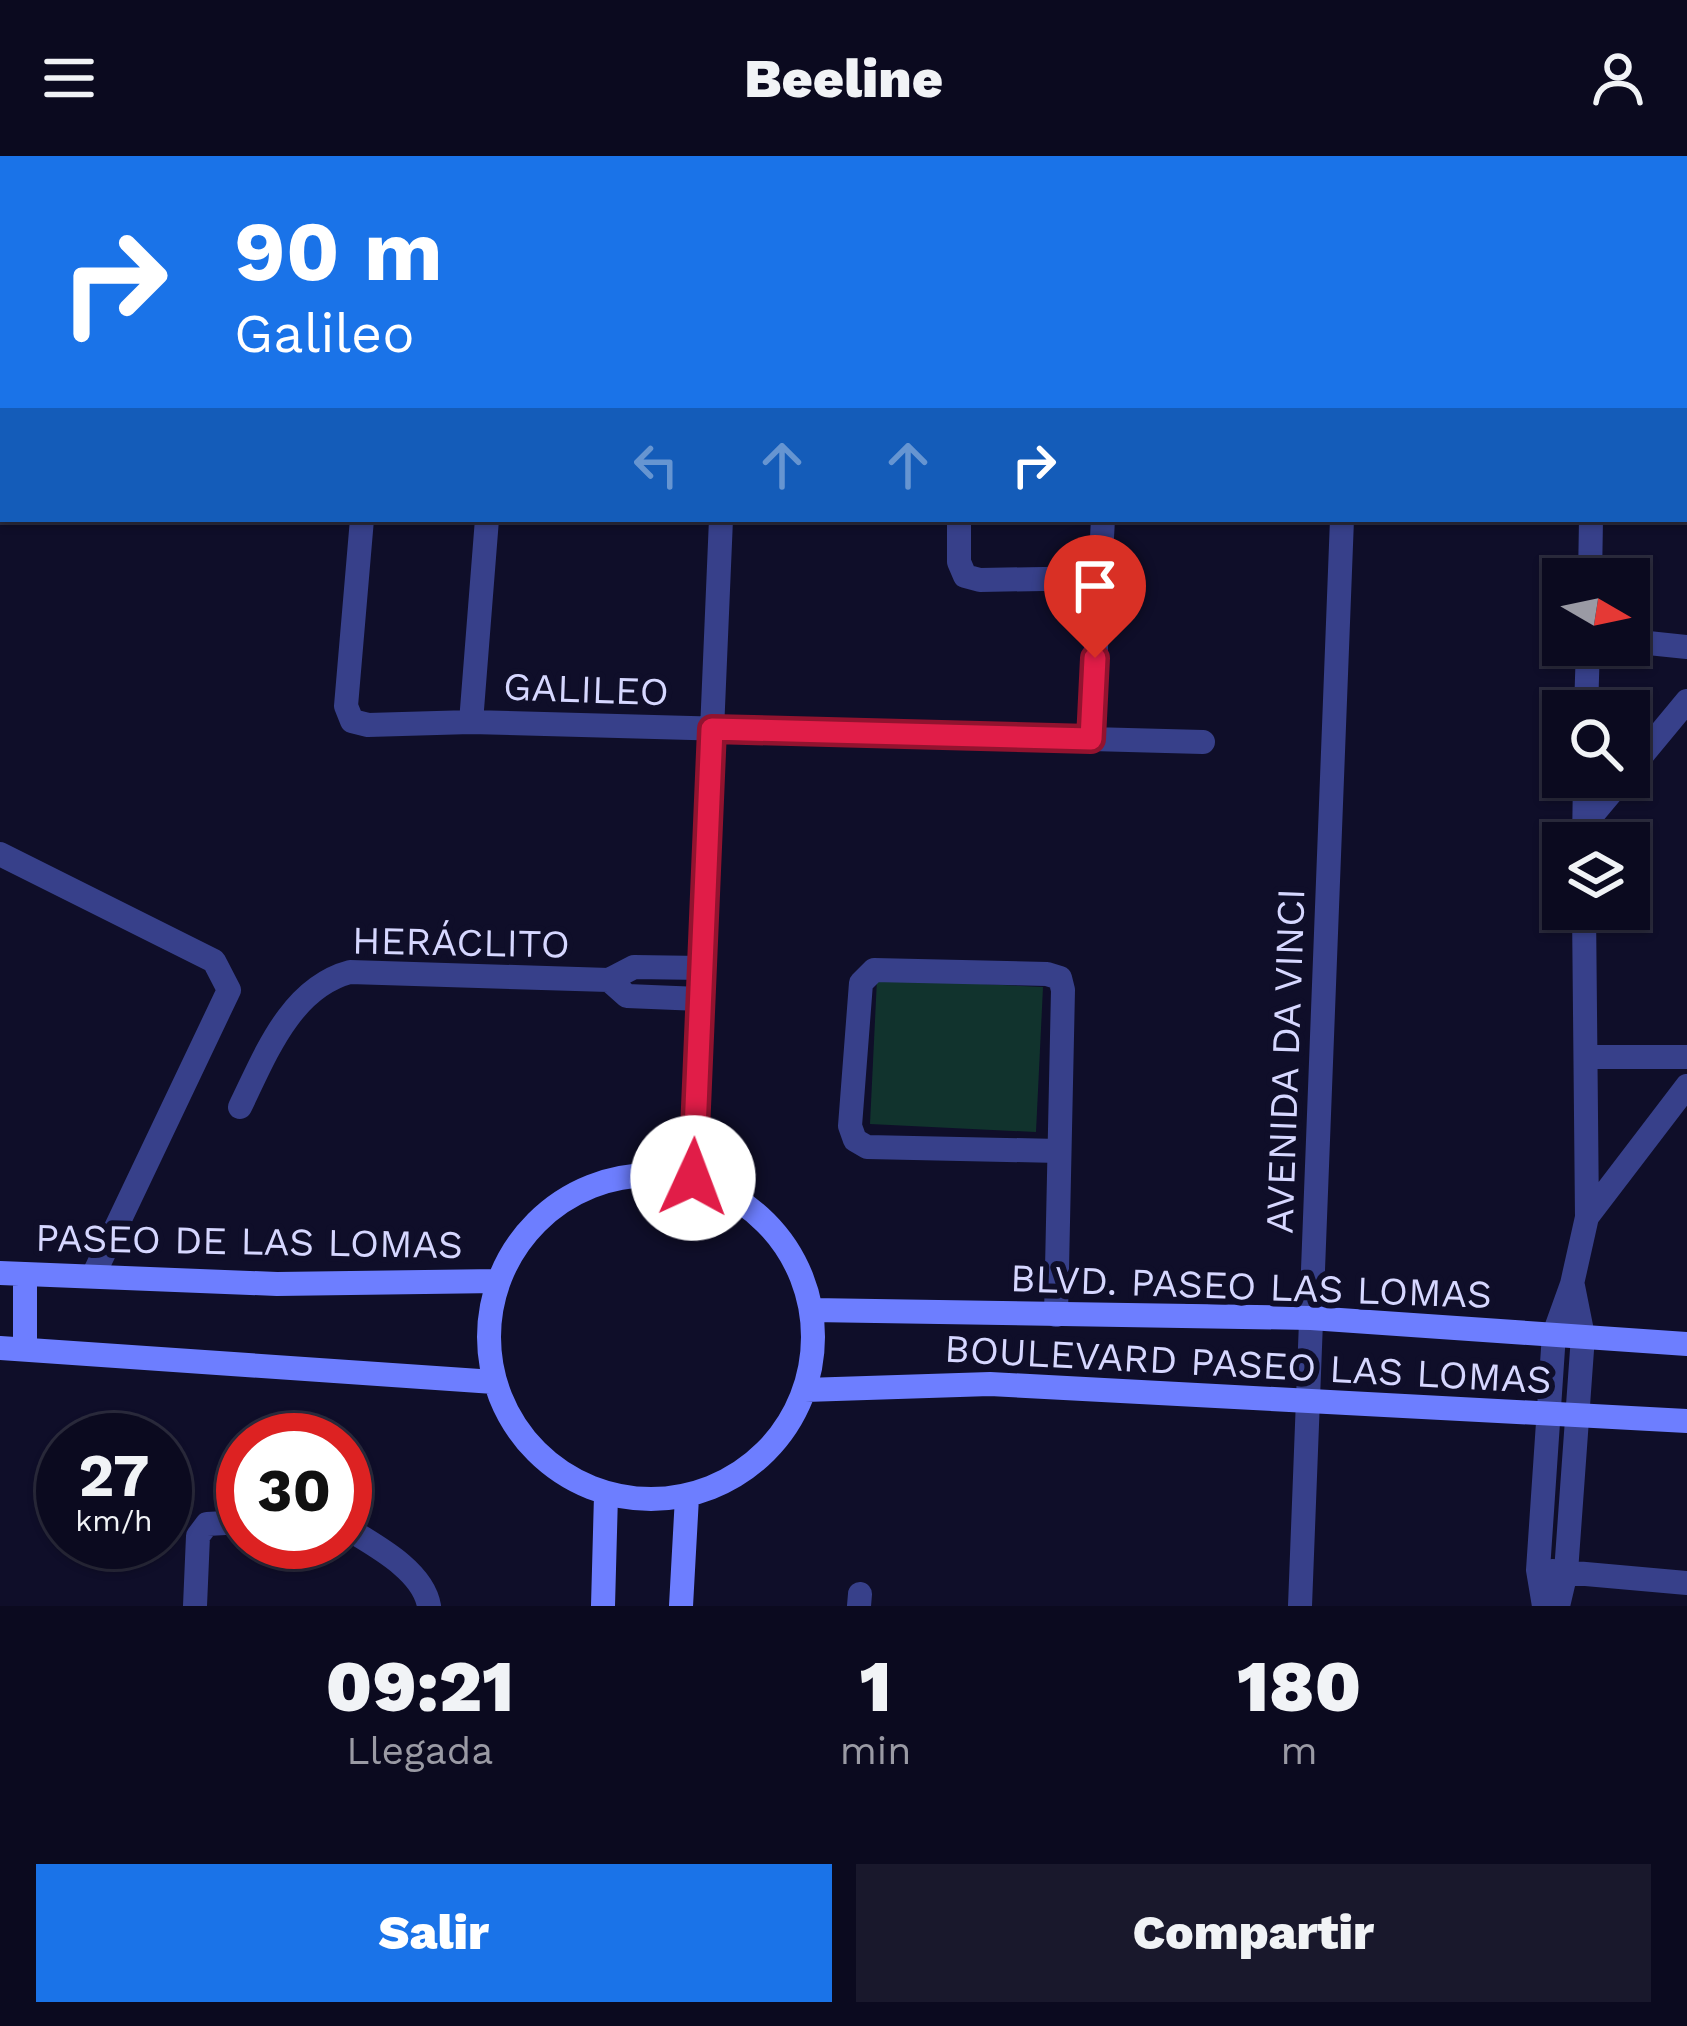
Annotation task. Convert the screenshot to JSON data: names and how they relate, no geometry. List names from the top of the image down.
{
  "streets": {
    "street": [
      "GALILEO",
      "HERÁCLITO",
      "AVENIDA DA VINCI",
      "PASEO DE LAS LOMAS",
      "BLVD. PASEO LAS LOMAS",
      "BOULEVARD PASEO LAS LOMAS"
    ]
  },
  "crossings": [
    ["AVENIDA DA VINCI", "BLVD. PASEO LAS LOMAS"],
    ["AVENIDA DA VINCI", "BOULEVARD PASEO LAS LOMAS"],
    ["PASEO DE LAS LOMAS", "BLVD. PASEO LAS LOMAS"],
    ["PASEO DE LAS LOMAS", "BOULEVARD PASEO LAS LOMAS"],
    ["BLVD. PASEO LAS LOMAS", "BOULEVARD PASEO LAS LOMAS"]
  ],
  "north": "right",
  "page": {
    "header": "Beeline",
    "turn": ["90 m", "Galileo"],
    "speed": "27 km/h",
    "limit": "30",
    "eta": [
      "09:21",
      "Llegada",
      "1",
      "min",
      "180",
      "m"
    ],
    "buttons": ["Salir", "Compartir"]
  }
}
